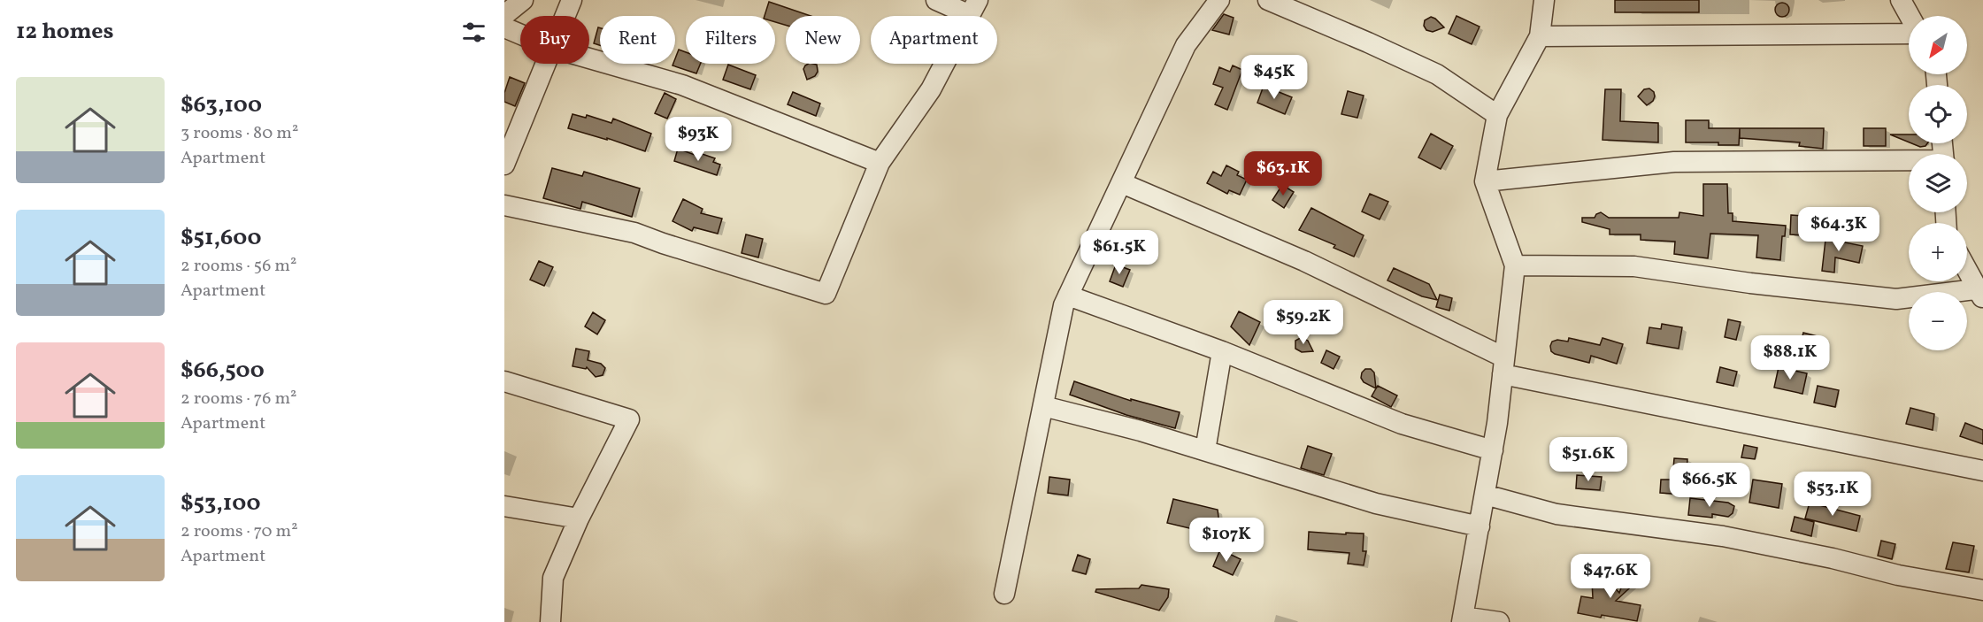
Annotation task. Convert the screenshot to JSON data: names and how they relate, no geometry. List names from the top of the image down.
{
  "north": "bottom left",
  "page": {
    "heading": "12 homes",
    "map_buttons": ["+", "−"],
    "chip": [
      "Buy",
      "Rent",
      "Filters",
      "New",
      "Apartment"
    ],
    "price": [
      "$45K",
      "$93K",
      "$63.1K",
      "$64.3K",
      "$61.5K",
      "$59.2K",
      "$88.1K",
      "$51.6K",
      "$66.5K",
      "$53.1K",
      "$107K",
      "$47.6K"
    ],
    "list": [
      {
        "name": "$63,100",
        "note": "3 rooms · 80 m² · Apartment"
      },
      {
        "name": "$51,600",
        "note": "2 rooms · 56 m² · Apartment"
      },
      {
        "name": "$66,500",
        "note": "2 rooms · 76 m² · Apartment"
      },
      {
        "name": "$53,100",
        "note": "2 rooms · 70 m² · Apartment"
      }
    ]
  }
}
